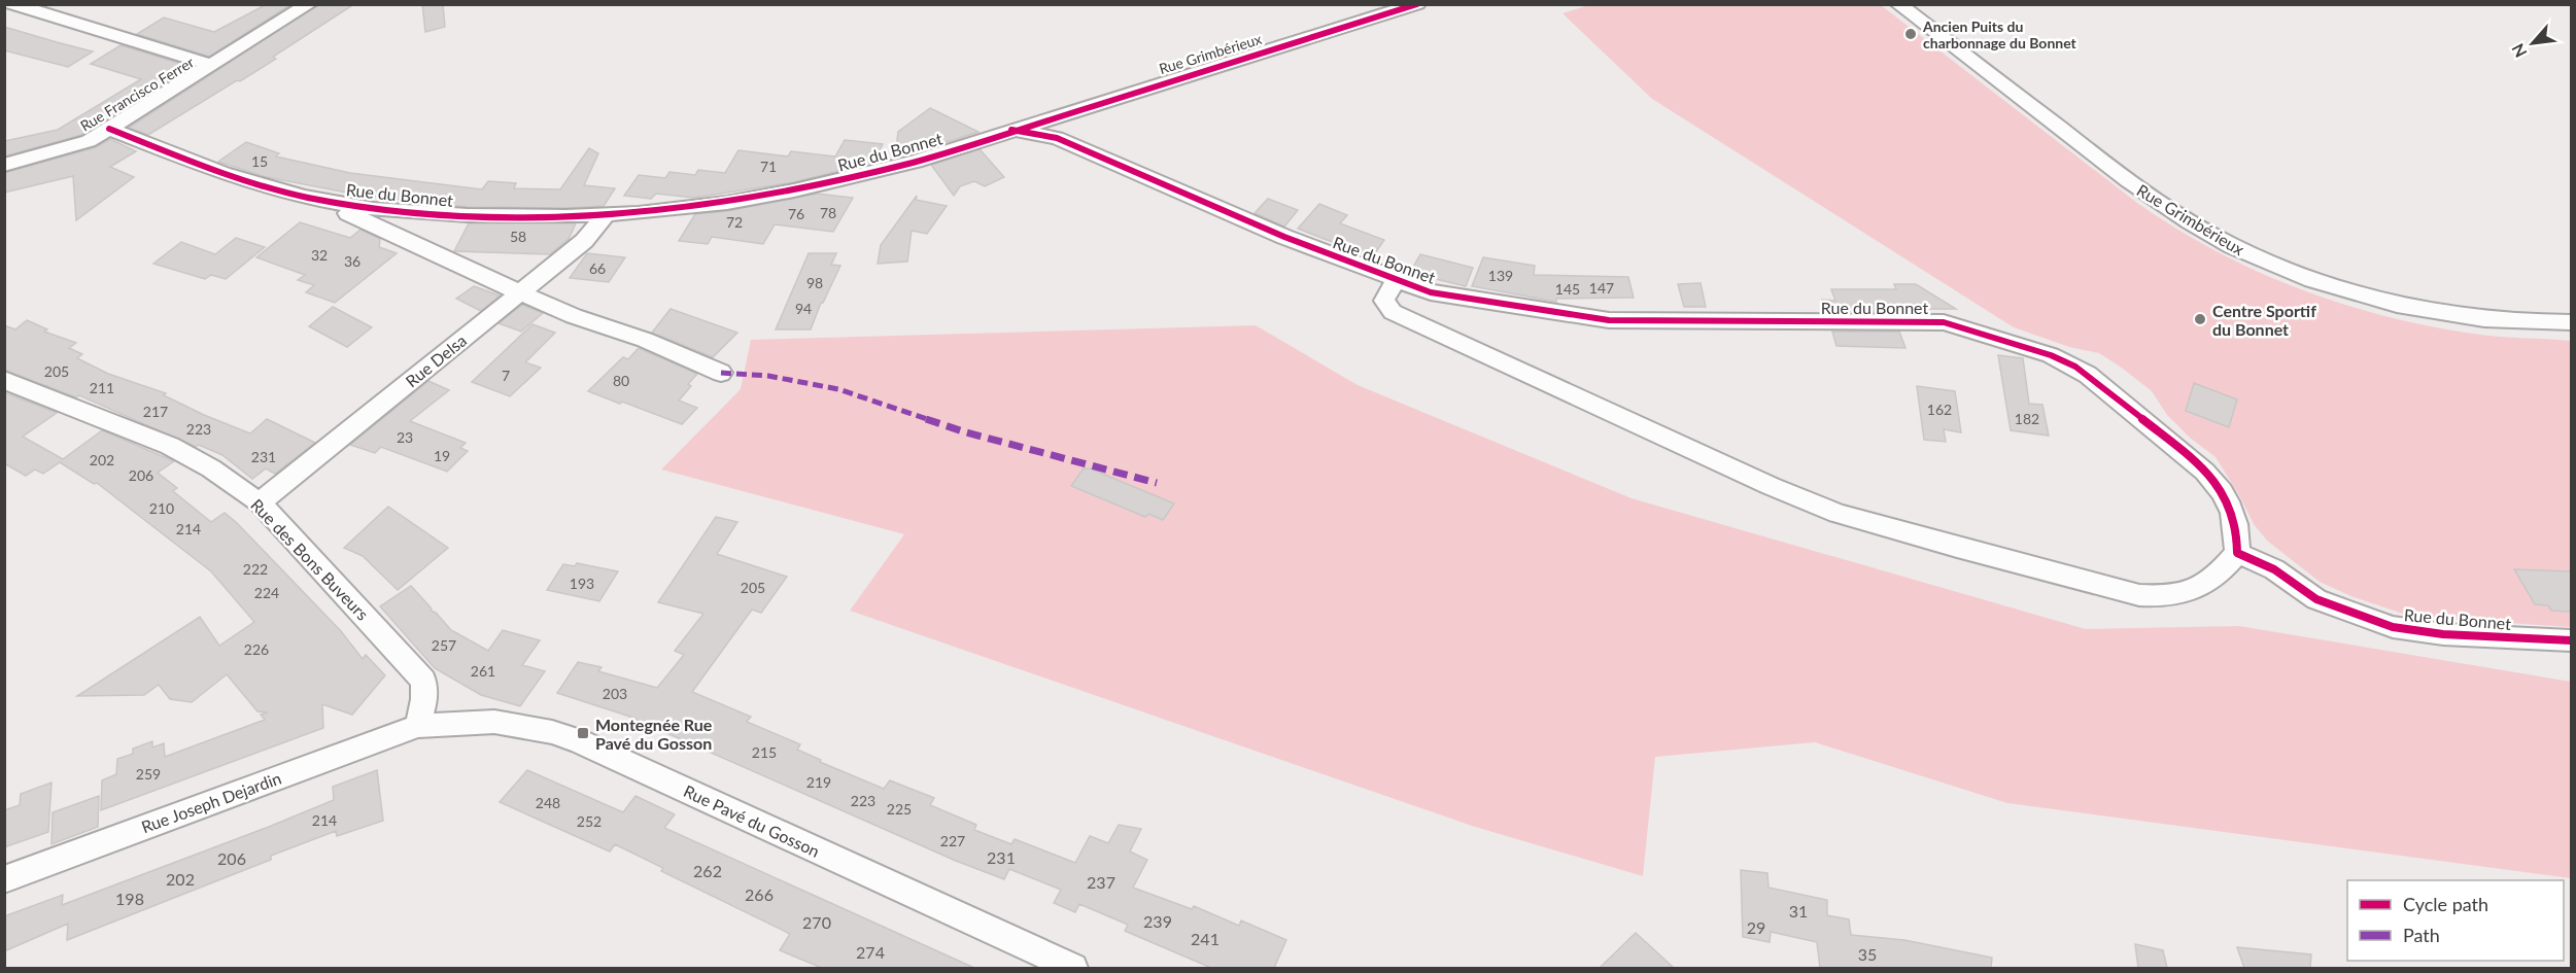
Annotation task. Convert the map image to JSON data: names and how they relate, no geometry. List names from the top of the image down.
{
  "streets": {
    "street": [
      "Rue Grimbérieux",
      "Rue Francisco Ferrer",
      "Rue du Bonnet",
      "Rue Delsa",
      "Rue des Bons Buveurs",
      "Rue Joseph Dejardin",
      "Rue Pavé du Gosson"
    ]
  },
  "crossings": [
    ["Rue Grimbérieux", "Rue du Bonnet"],
    ["Rue Francisco Ferrer", "Rue du Bonnet"],
    ["Rue du Bonnet", "Rue Delsa"],
    ["Rue Delsa", "Rue des Bons Buveurs"],
    ["Rue des Bons Buveurs", "Rue Joseph Dejardin"],
    ["Rue des Bons Buveurs", "Rue Pavé du Gosson"],
    ["Rue Joseph Dejardin", "Rue Pavé du Gosson"]
  ],
  "places": {
    "other": ["Ancien Puits du charbonnage du Bonnet", "Centre Sportif du Bonnet"],
    "transit": ["Montegnée Rue Pavé du Gosson"]
  },
  "house_numbers": [
    "15",
    "71",
    "78",
    "76",
    "72",
    "58",
    "32",
    "36",
    "66",
    "139",
    "98",
    "147",
    "145",
    "94",
    "205",
    "7",
    "80",
    "211",
    "162",
    "217",
    "182",
    "223",
    "23",
    "19",
    "231",
    "202",
    "206",
    "210",
    "214",
    "222",
    "193",
    "205",
    "224",
    "257",
    "226",
    "261",
    "203",
    "215",
    "259",
    "219",
    "223",
    "248",
    "225",
    "214",
    "252",
    "227",
    "231",
    "206",
    "262",
    "202",
    "237",
    "266",
    "198",
    "31",
    "239",
    "270",
    "29",
    "241",
    "274",
    "35"
  ],
  "legend": ["Cycle path", "Path"],
  "north": "bottom left"
}
